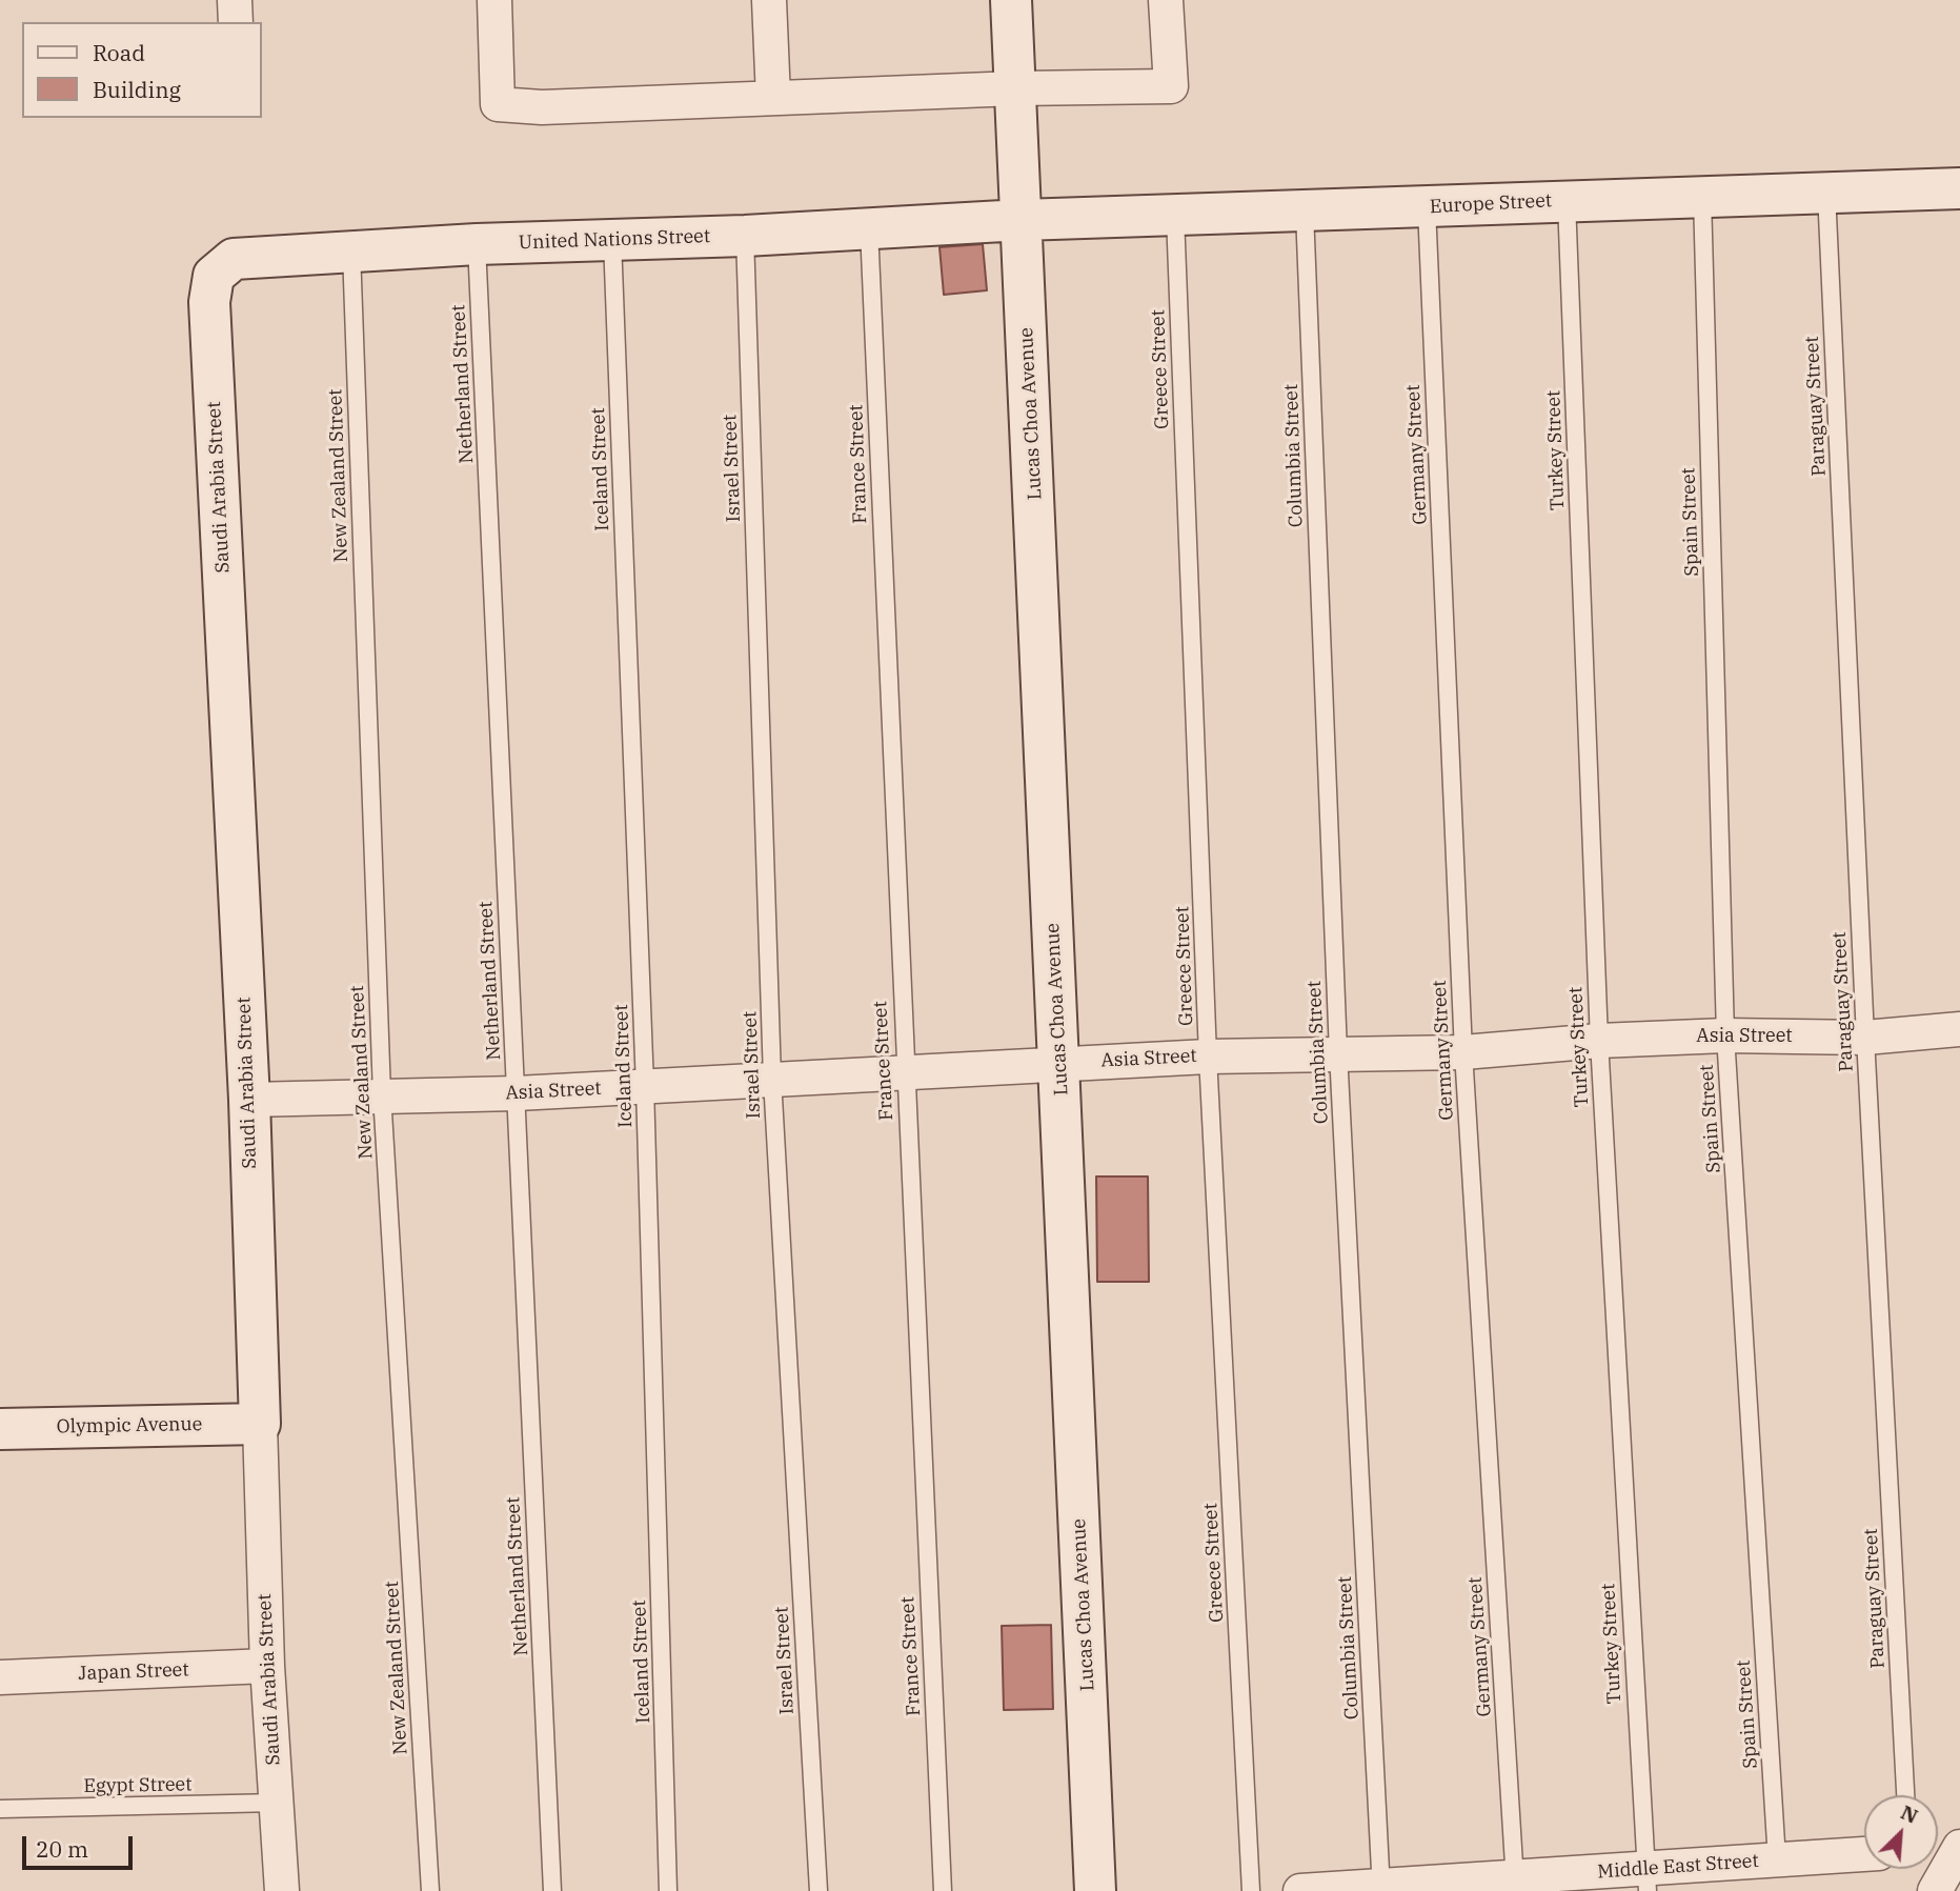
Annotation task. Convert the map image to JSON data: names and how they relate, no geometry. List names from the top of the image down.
{
  "streets": {
    "street": [
      "Europe Street",
      "United Nations Street",
      "Lucas Choa Avenue",
      "Saudi Arabia Street",
      "Asia Street",
      "Olympic Avenue",
      "Japan Street",
      "Middle East Street"
    ],
    "lane": [
      "Greece Street",
      "Netherland Street",
      "Paraguay Street",
      "Turkey Street",
      "Germany Street",
      "Columbia Street",
      "France Street",
      "Israel Street",
      "Iceland Street",
      "New Zealand Street",
      "Spain Street",
      "Egypt Street"
    ]
  },
  "crossings": [
    ["Europe Street", "United Nations Street"],
    ["Europe Street", "Greece Street"],
    ["Europe Street", "Paraguay Street"],
    ["Europe Street", "Lucas Choa Avenue"],
    ["Europe Street", "Turkey Street"],
    ["Europe Street", "Germany Street"],
    ["Europe Street", "Columbia Street"],
    ["Europe Street", "Spain Street"],
    ["United Nations Street", "Netherland Street"],
    ["United Nations Street", "Lucas Choa Avenue"],
    ["United Nations Street", "France Street"],
    ["United Nations Street", "Israel Street"],
    ["United Nations Street", "Iceland Street"],
    ["United Nations Street", "New Zealand Street"],
    ["United Nations Street", "Saudi Arabia Street"],
    ["Greece Street", "Asia Street"],
    ["Netherland Street", "Asia Street"],
    ["Paraguay Street", "Asia Street"],
    ["Lucas Choa Avenue", "Asia Street"],
    ["Turkey Street", "Asia Street"],
    ["Turkey Street", "Middle East Street"],
    ["Germany Street", "Asia Street"],
    ["Germany Street", "Middle East Street"],
    ["Columbia Street", "Asia Street"],
    ["Columbia Street", "Middle East Street"],
    ["France Street", "Asia Street"],
    ["Israel Street", "Asia Street"],
    ["Iceland Street", "Asia Street"],
    ["New Zealand Street", "Asia Street"],
    ["Saudi Arabia Street", "Asia Street"],
    ["Saudi Arabia Street", "Olympic Avenue"],
    ["Saudi Arabia Street", "Japan Street"],
    ["Saudi Arabia Street", "Egypt Street"],
    ["Spain Street", "Asia Street"],
    ["Spain Street", "Middle East Street"]
  ],
  "legend": ["Road", "Building"],
  "scale_bar": "20 m",
  "north": "top right"
}
